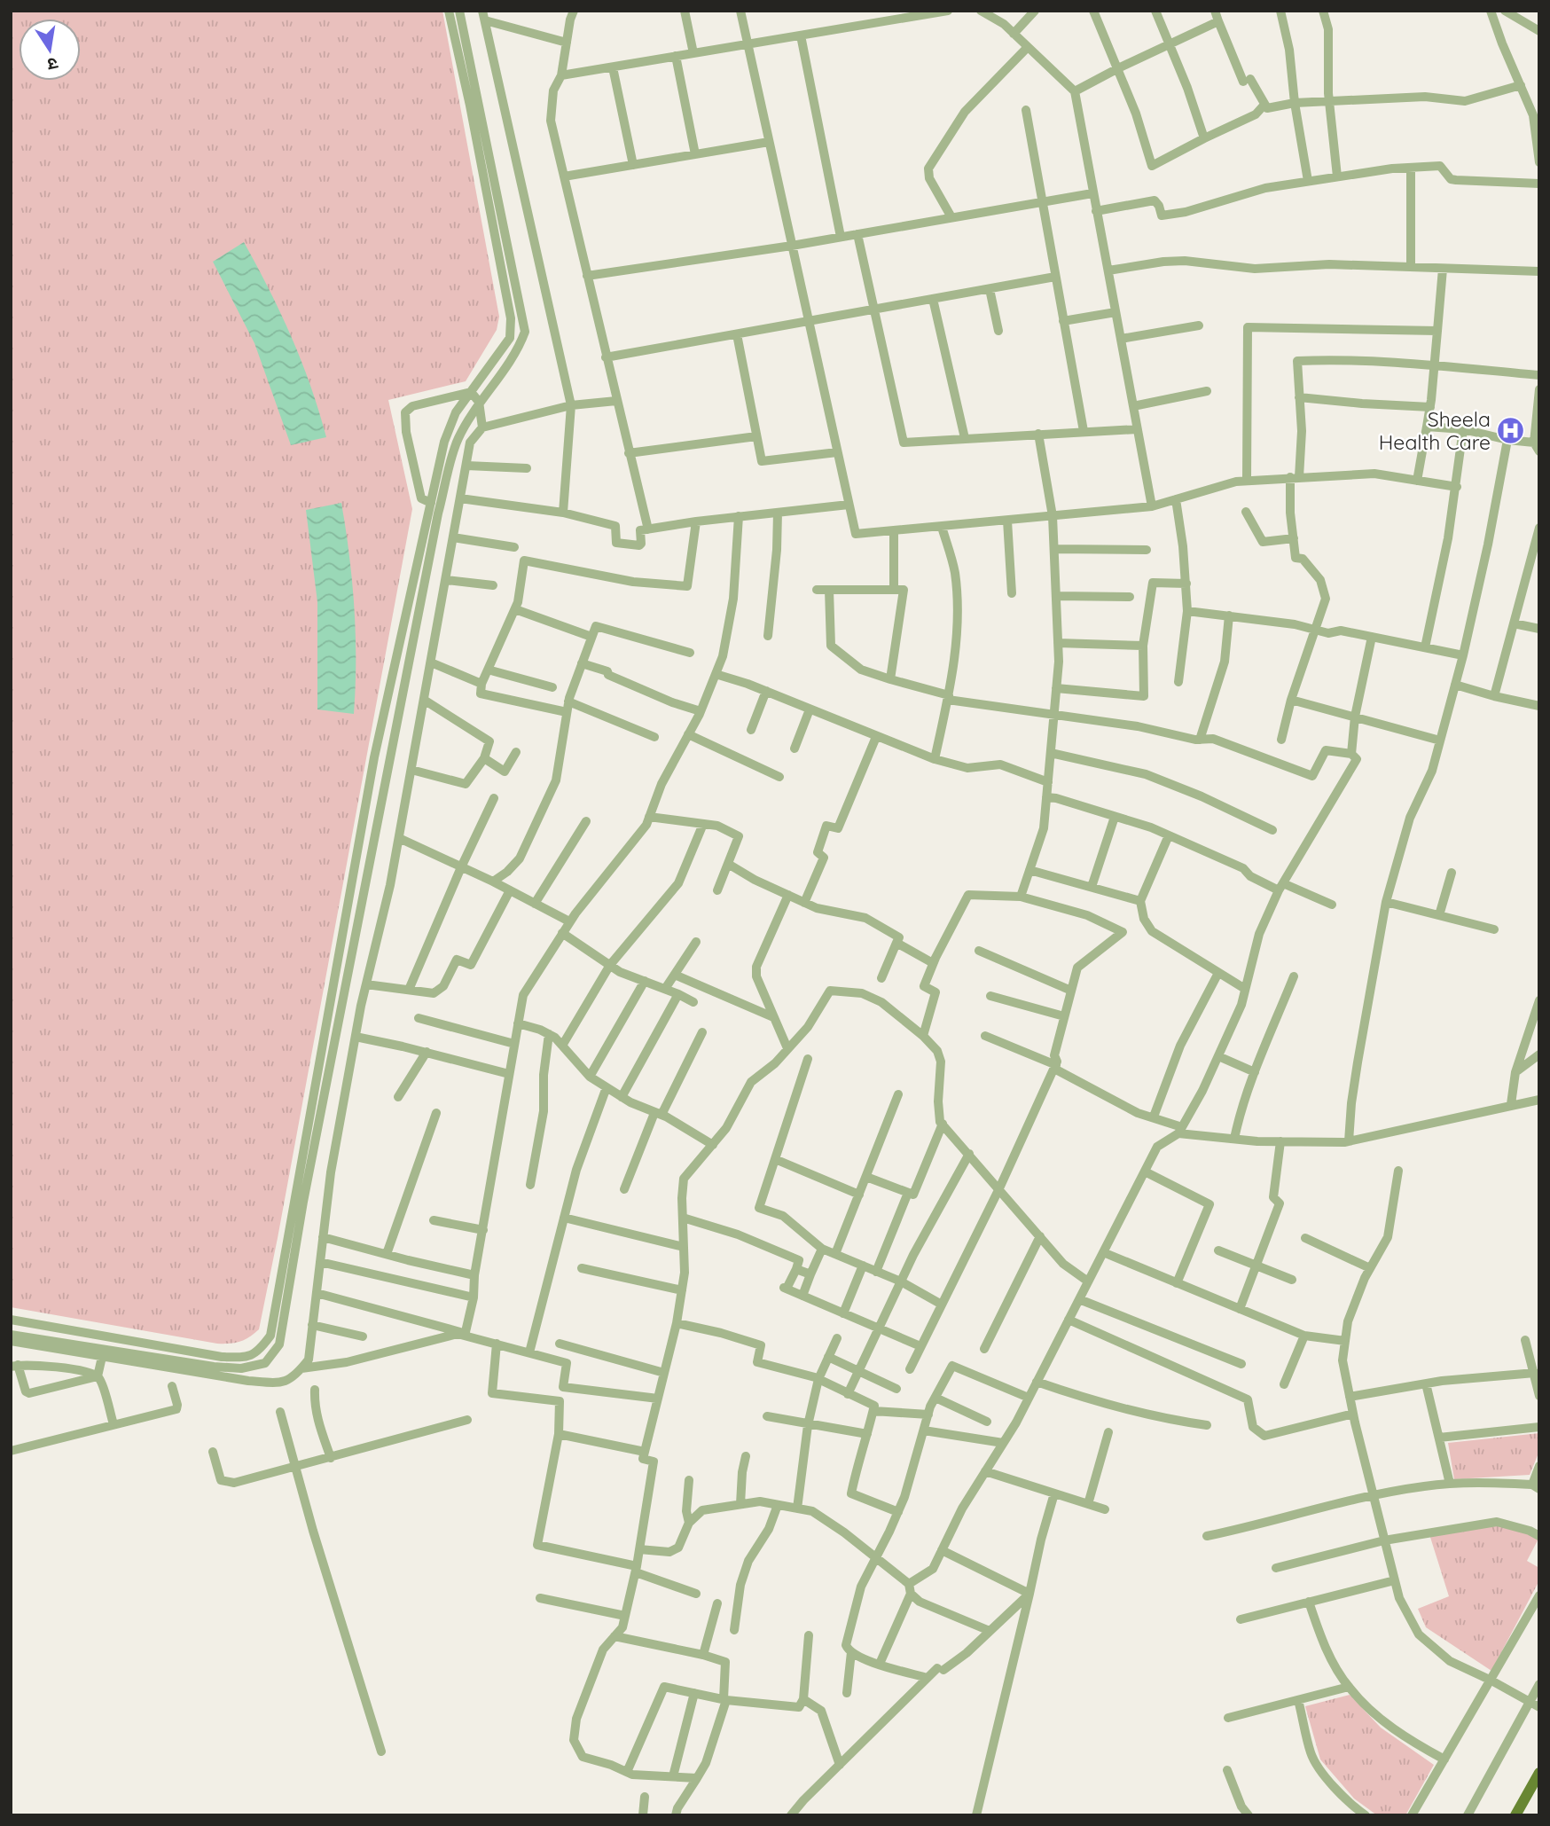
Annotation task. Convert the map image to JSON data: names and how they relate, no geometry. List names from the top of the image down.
{
  "places": {
    "hospital": ["Sheela Health Care"]
  },
  "north": "bottom"
}
